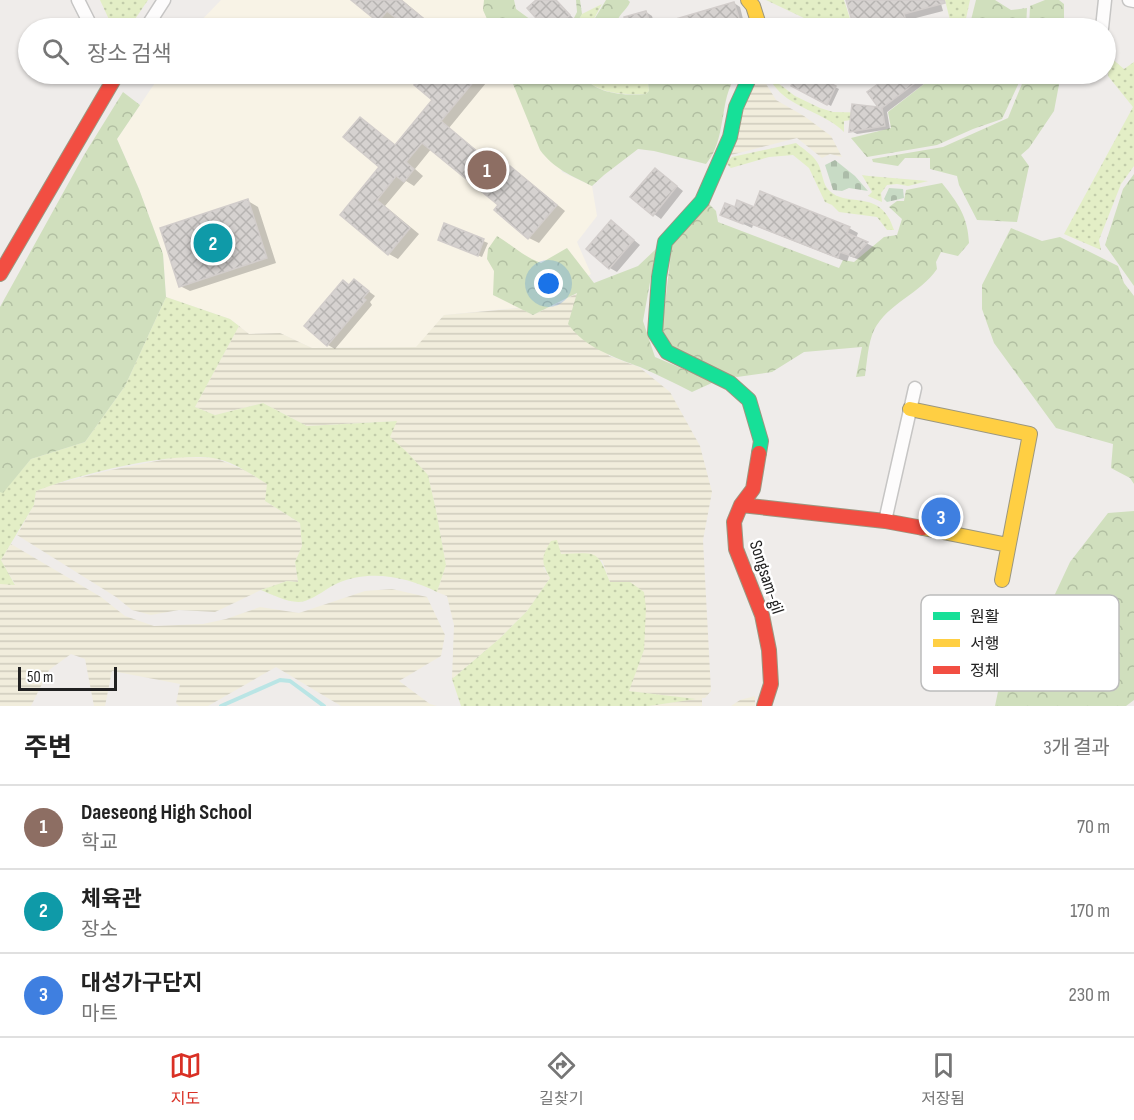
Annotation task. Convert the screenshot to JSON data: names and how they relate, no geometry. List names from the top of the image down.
{
  "streets": {
    "street": ["Songsam-gil"]
  },
  "legend": ["원활", "서행", "정체"],
  "scale_bar": "50 m",
  "page": {
    "search": "장소 검색",
    "pins": ["1", "2", "3"],
    "scale": "50 m",
    "heading": ["주변", "3개 결과"],
    "list": [
      {
        "mark": "1",
        "name": "Daeseong High School",
        "note": "학교",
        "value": "70 m"
      },
      {
        "mark": "2",
        "name": "체육관",
        "note": "장소",
        "value": "170 m"
      },
      {
        "mark": "3",
        "name": "대성가구단지",
        "note": "마트",
        "value": "230 m"
      }
    ],
    "nav": ["지도", "길찾기", "저장됨"]
  }
}
